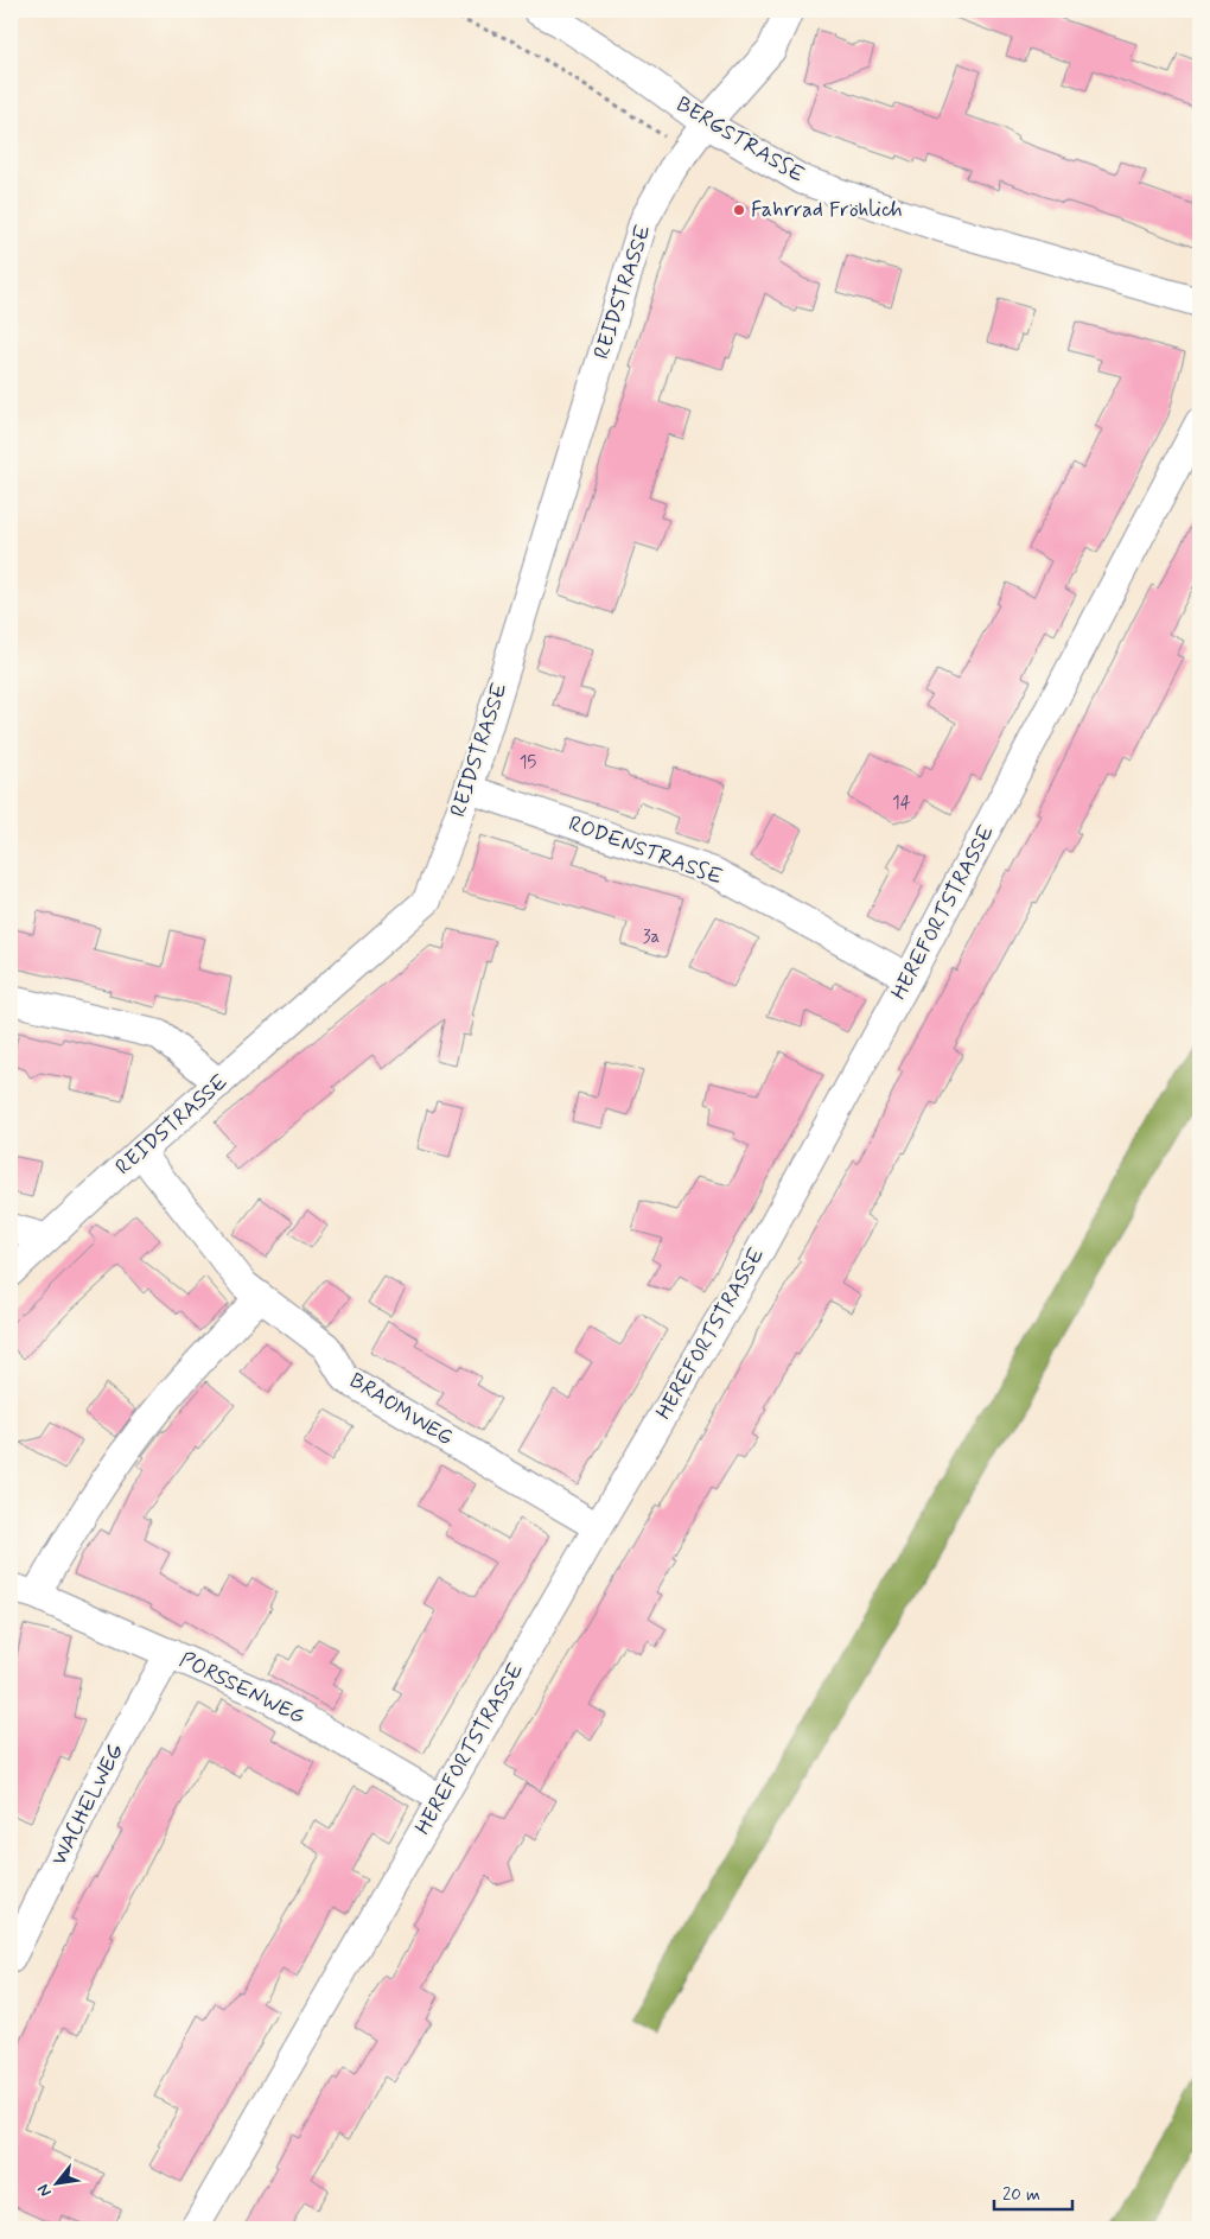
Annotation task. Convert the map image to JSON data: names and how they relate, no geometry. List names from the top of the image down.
{
  "streets": {
    "street": [
      "BERGSTRASSE",
      "REIDSTRASSE",
      "RODENSTRASSE",
      "HEREFORTSTRASSE",
      "BRAOMWEG",
      "PORSSENWEG",
      "WACHELWEG"
    ]
  },
  "crossings": [
    ["BERGSTRASSE", "REIDSTRASSE"],
    ["REIDSTRASSE", "RODENSTRASSE"],
    ["REIDSTRASSE", "BRAOMWEG"],
    ["RODENSTRASSE", "HEREFORTSTRASSE"],
    ["HEREFORTSTRASSE", "BRAOMWEG"],
    ["HEREFORTSTRASSE", "PORSSENWEG"],
    ["BRAOMWEG", "PORSSENWEG"],
    ["PORSSENWEG", "WACHELWEG"]
  ],
  "places": ["Fahrrad Fröhlich"],
  "house_numbers": ["15", "14", "3a"],
  "scale_bar": "20 m",
  "north": "bottom left"
}
